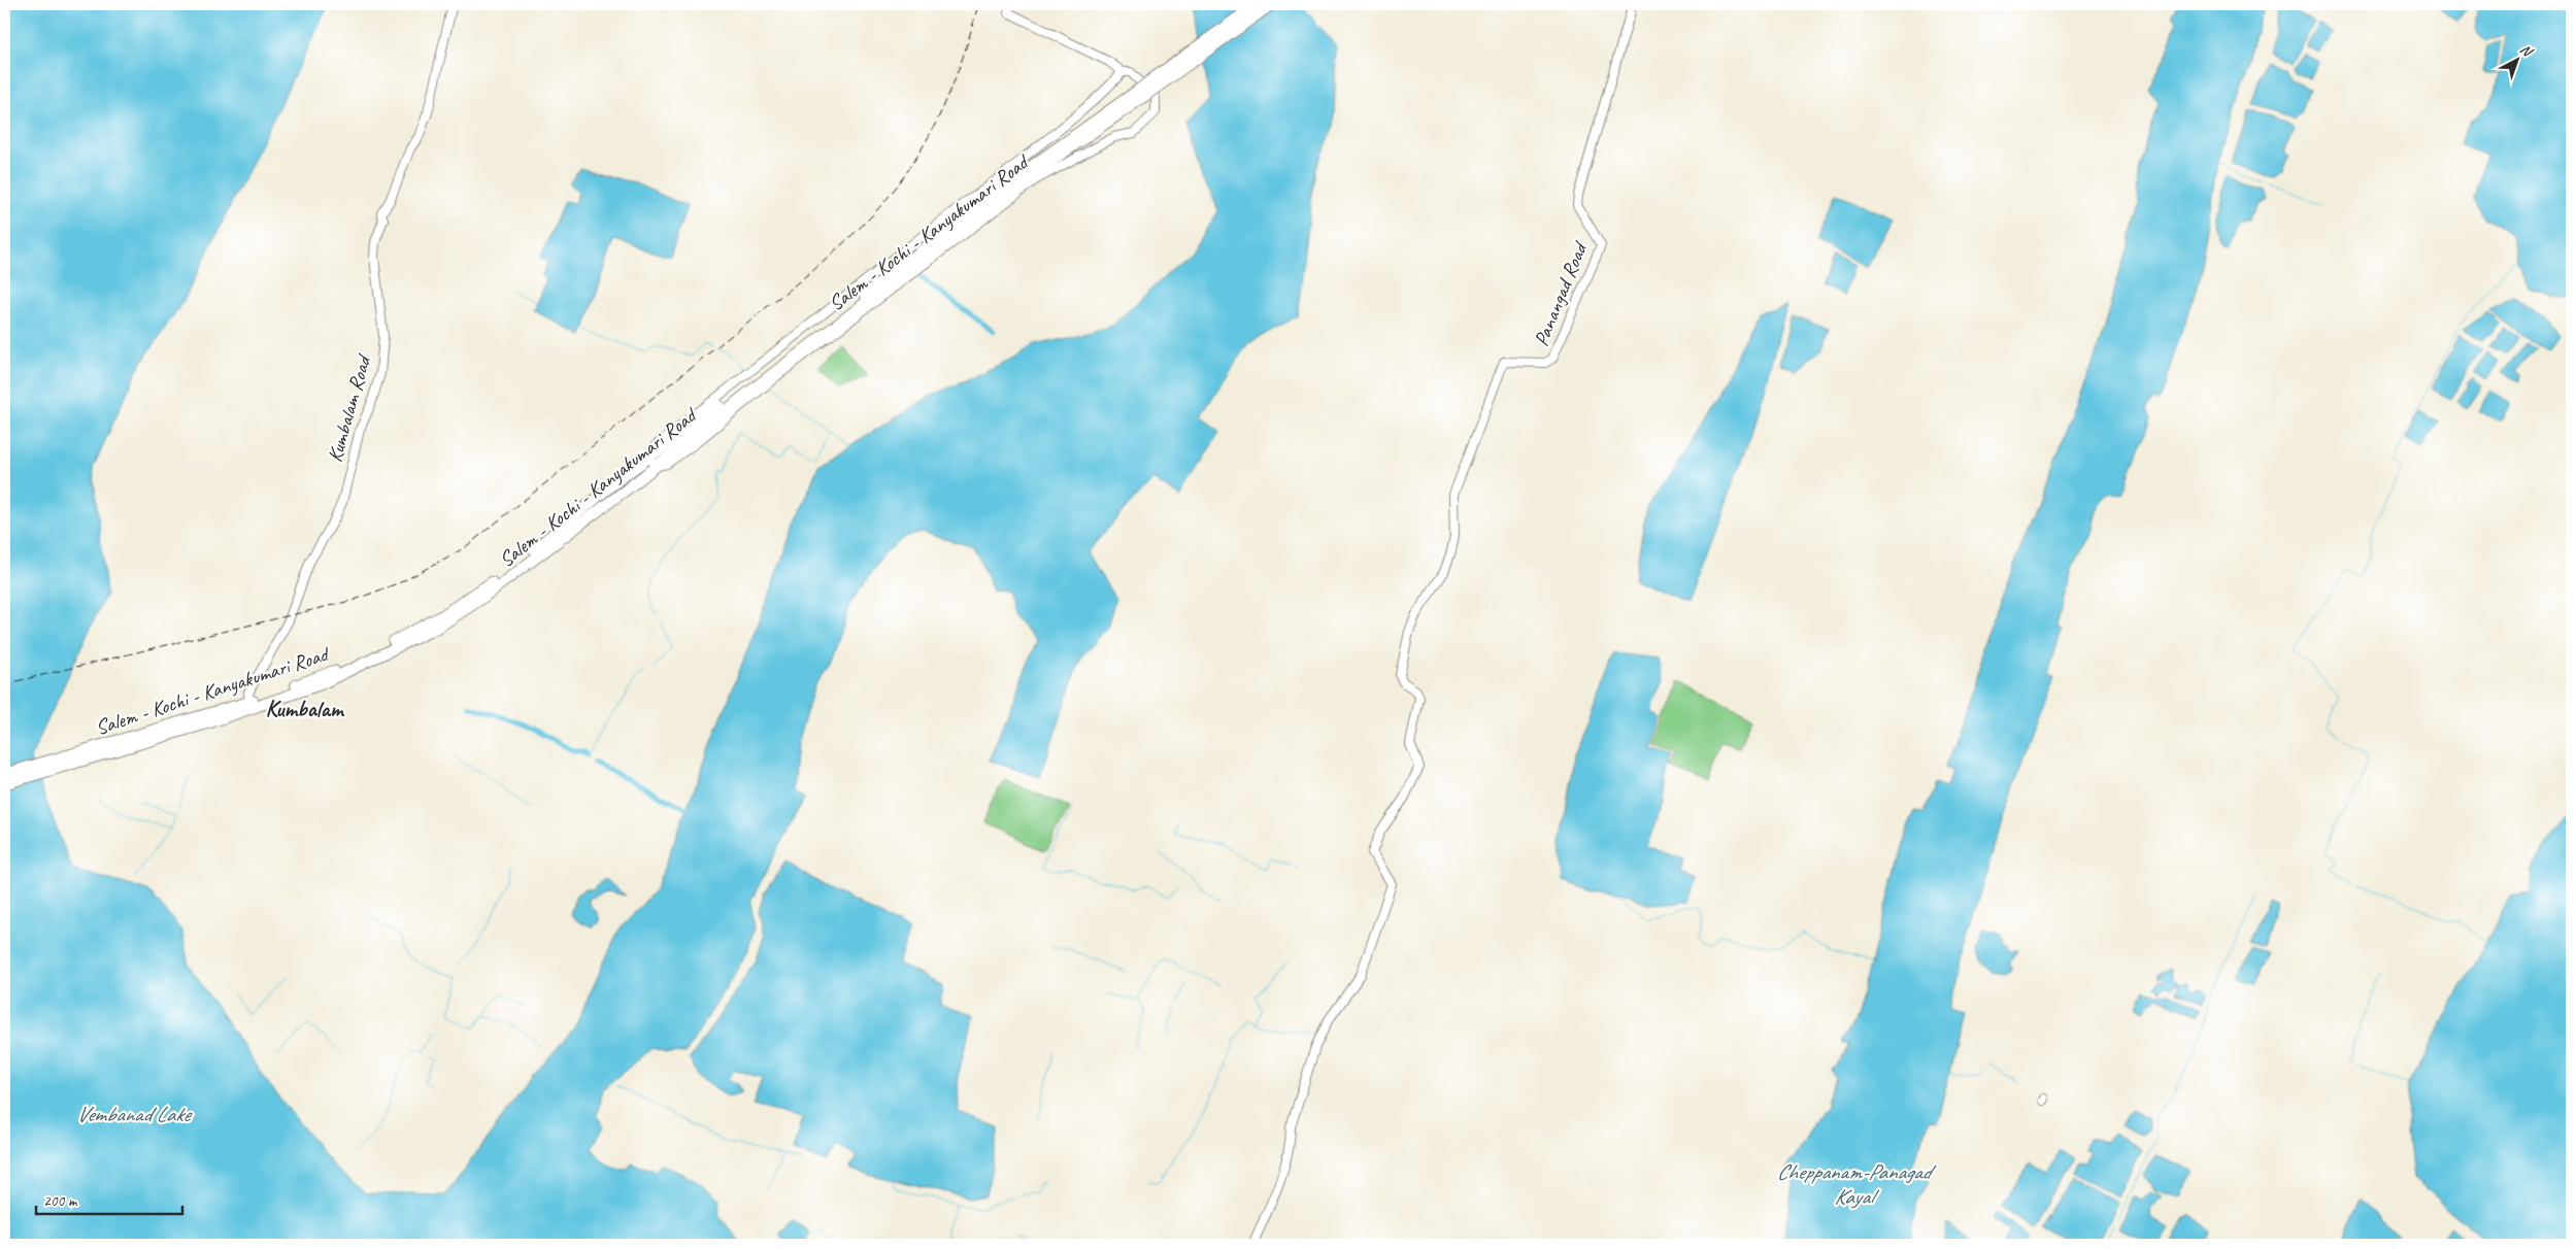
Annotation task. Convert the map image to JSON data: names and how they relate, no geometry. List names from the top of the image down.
{
  "streets": {
    "highway": ["Salem - Kochi - Kanyakumari Road"],
    "main road": ["Panangad Road", "Kumbalam Road"]
  },
  "crossings": [
    ["Salem - Kochi - Kanyakumari Road", "Kumbalam Road"]
  ],
  "districts": ["Kumbalam"],
  "water": ["Vembanad Lake", "Cheppanam-Panagad Kayal"],
  "scale_bar": "200 m",
  "north": "top right"
}
